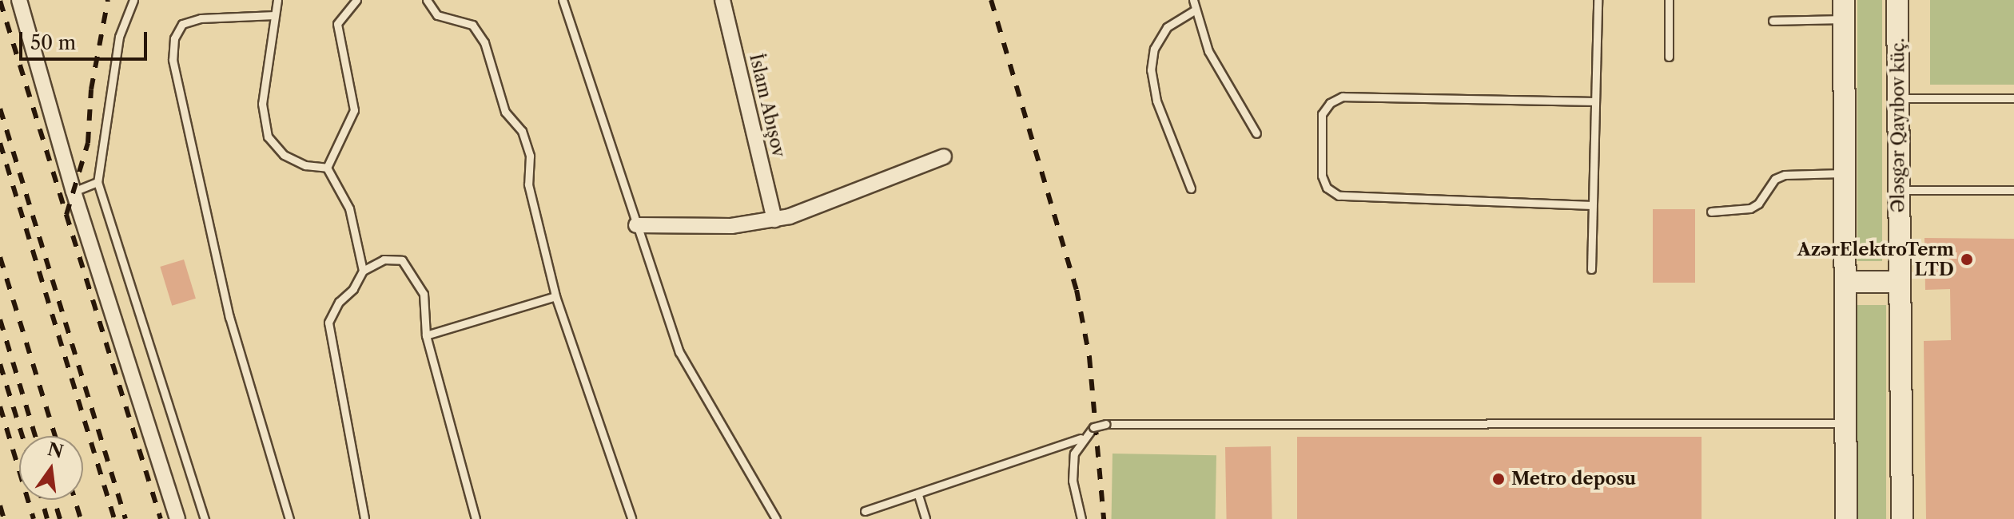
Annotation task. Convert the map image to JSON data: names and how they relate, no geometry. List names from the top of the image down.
{
  "streets": {
    "main road": ["Ələsgər Qayıbov küç."],
    "street": ["İslam Abışov"]
  },
  "places": ["AzərElektroTerm LTD", "Metro deposu"],
  "scale_bar": "50 m",
  "north": "top"
}
